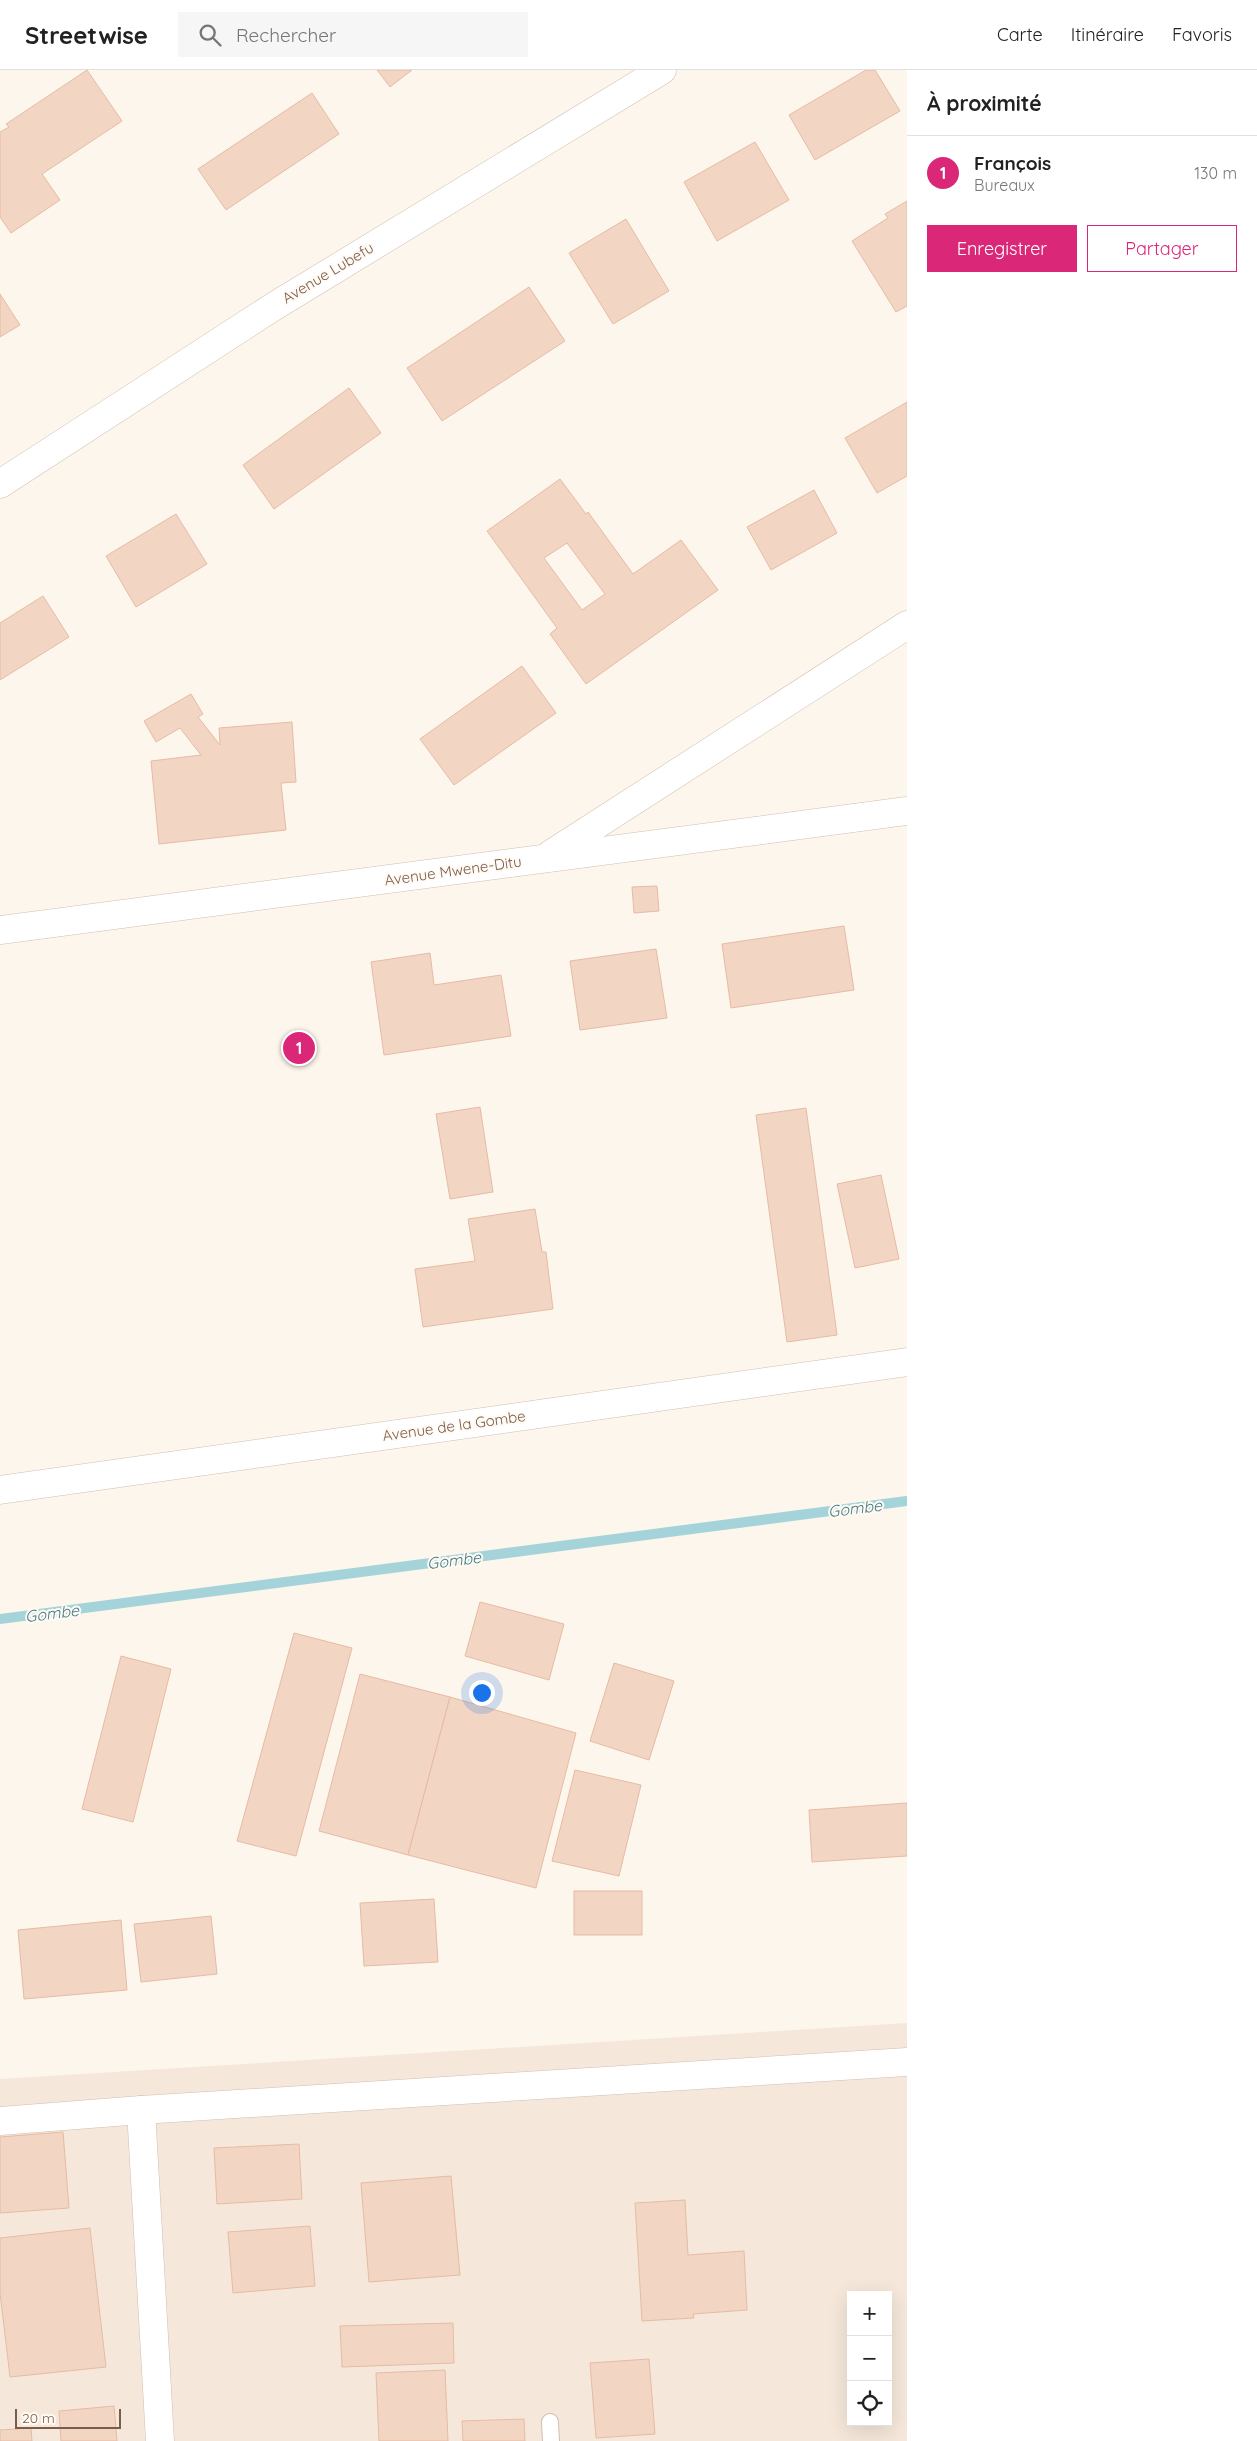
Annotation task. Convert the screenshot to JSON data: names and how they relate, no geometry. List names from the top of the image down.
{
  "streets": {
    "street": ["Avenue Lubefu", "Avenue Mwene-Ditu", "Avenue de la Gombe"]
  },
  "water": ["Gombe"],
  "scale_bar": "20 m",
  "page": {
    "header": "Streetwise",
    "search": "Rechercher",
    "nav": ["Carte", "Itinéraire", "Favoris"],
    "heading": "À proximité",
    "list": [
      {
        "mark": "1",
        "name": "François",
        "note": "Bureaux",
        "value": "130 m"
      }
    ],
    "buttons": ["Enregistrer", "Partager"],
    "pins": "1",
    "map_buttons": ["+", "−"],
    "scale": "20 m"
  }
}
